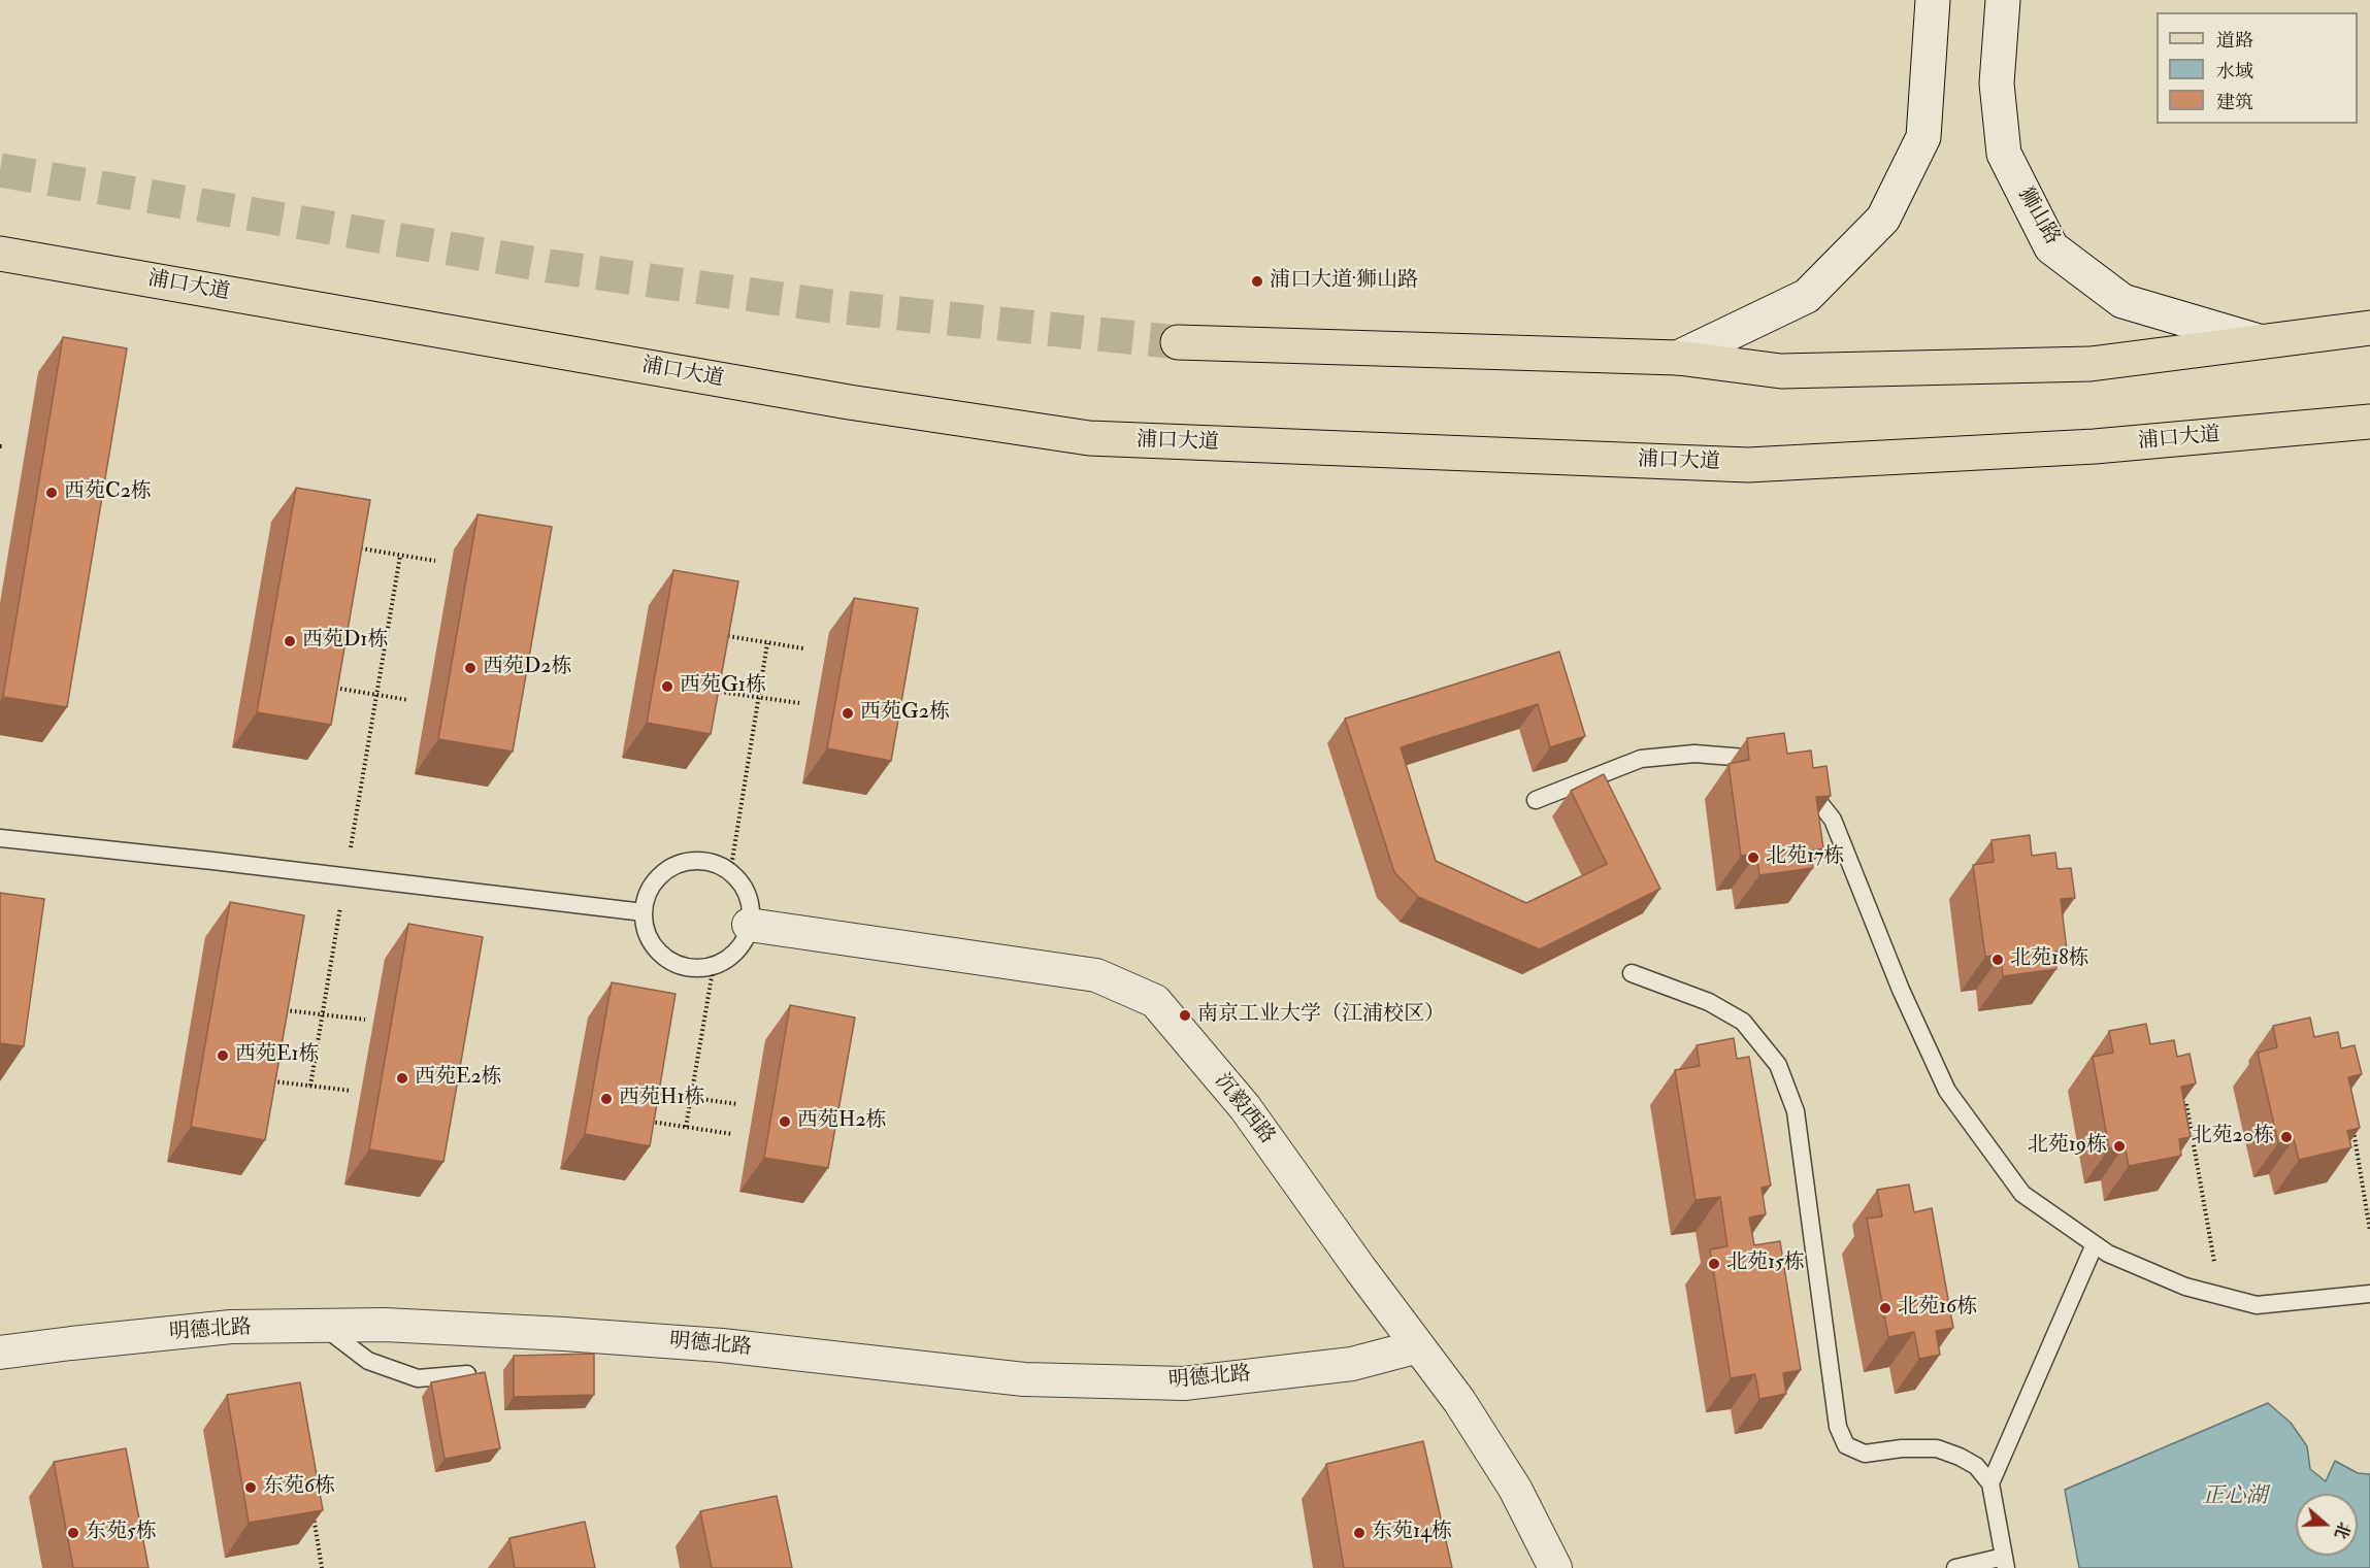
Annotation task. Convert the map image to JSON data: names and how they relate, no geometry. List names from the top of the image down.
{
  "streets": {
    "main road": ["浦口大道"],
    "street": ["狮山路", "沉毅西路", "明德北路"]
  },
  "crossings": [
    ["沉毅西路", "明德北路"]
  ],
  "water": ["正心湖"],
  "places": [
    "浦口大道·狮山路",
    "西苑C2栋",
    "西苑D1栋",
    "西苑D2栋",
    "西苑G1栋",
    "西苑G2栋",
    "北苑17栋",
    "北苑18栋",
    "南京工业大学（江浦校区）",
    "西苑E1栋",
    "西苑E2栋",
    "西苑H1栋",
    "西苑H2栋",
    "北苑20栋",
    "北苑19栋",
    "北苑15栋",
    "北苑16栋",
    "东苑6栋",
    "东苑5栋",
    "东苑14栋"
  ],
  "legend": ["道路", "水域", "建筑"],
  "north": "right"
}
